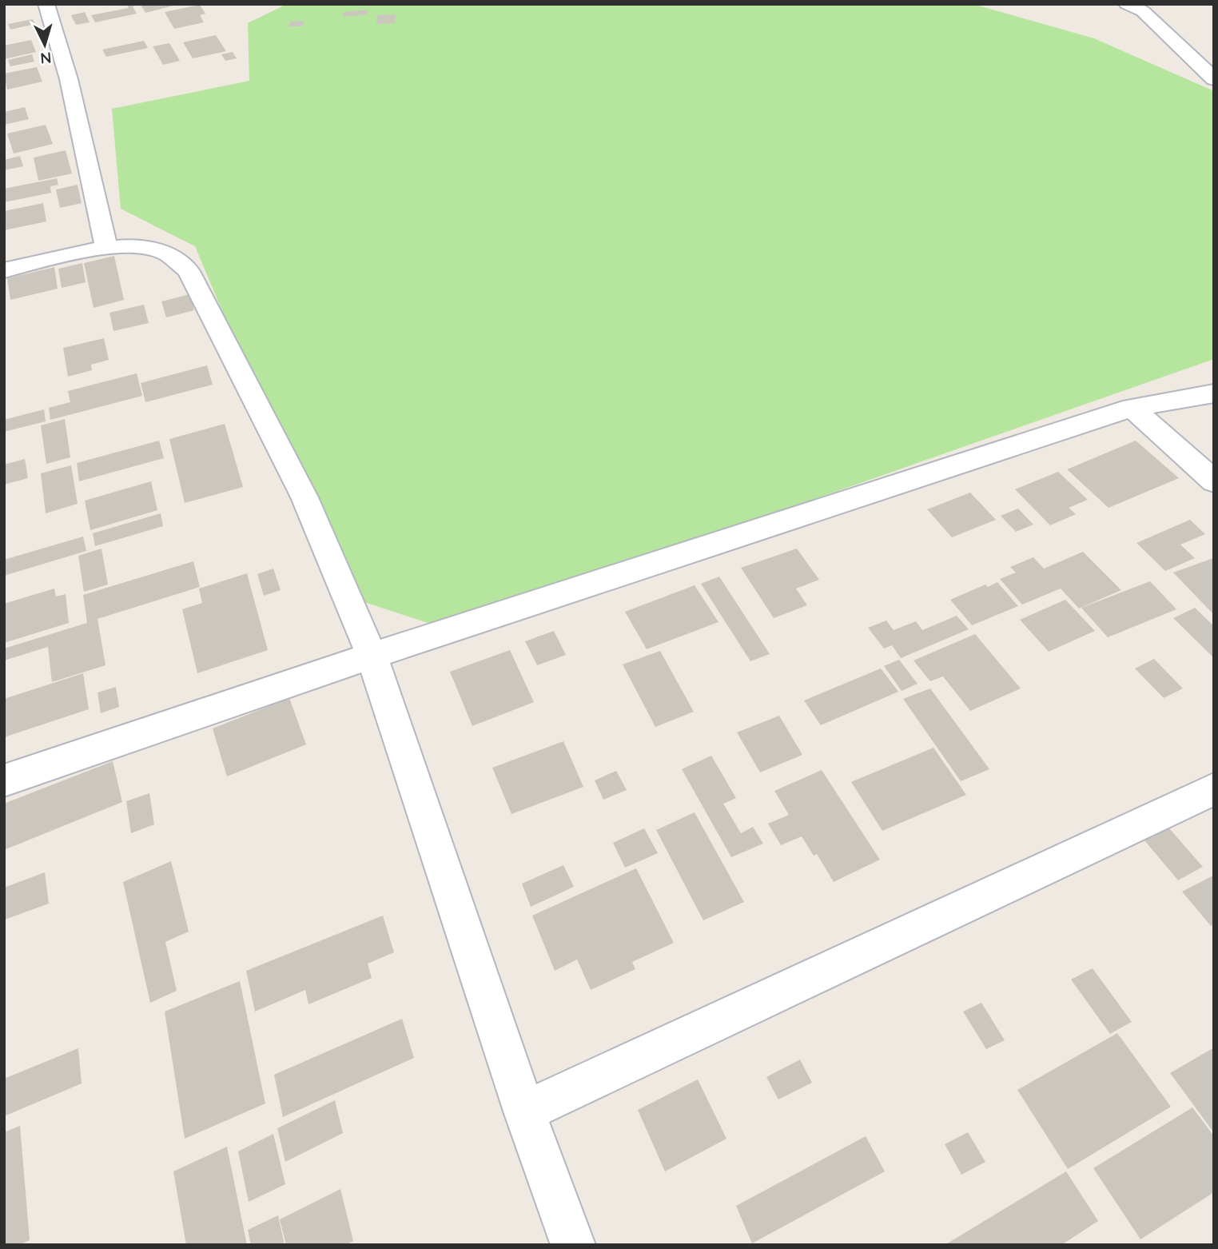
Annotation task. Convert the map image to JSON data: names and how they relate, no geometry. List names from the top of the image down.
{
  "north": "bottom"
}
